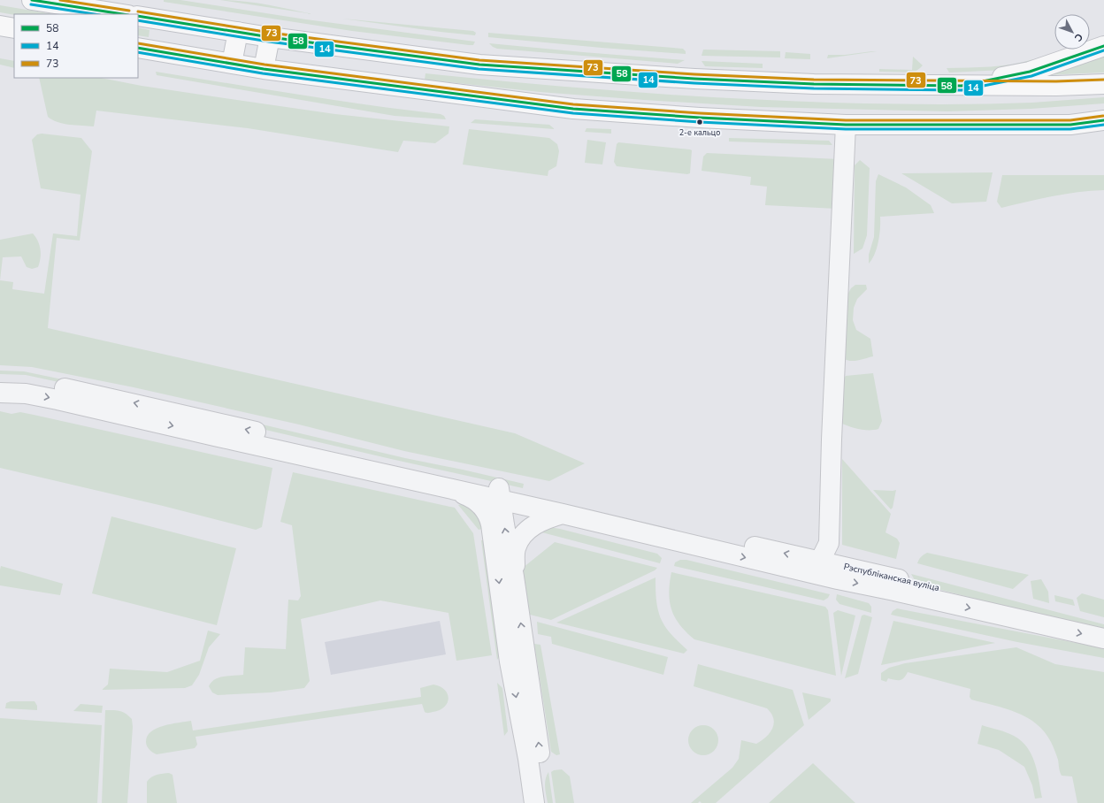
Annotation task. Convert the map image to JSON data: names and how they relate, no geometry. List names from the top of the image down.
{
  "streets": {
    "street": ["Рэспубліканская вуліца"]
  },
  "places": ["2-е кальцо"],
  "lines": ["transit line 58", "transit line 73", "transit line 14"],
  "legend": ["58", "14", "73"],
  "north": "bottom right"
}
